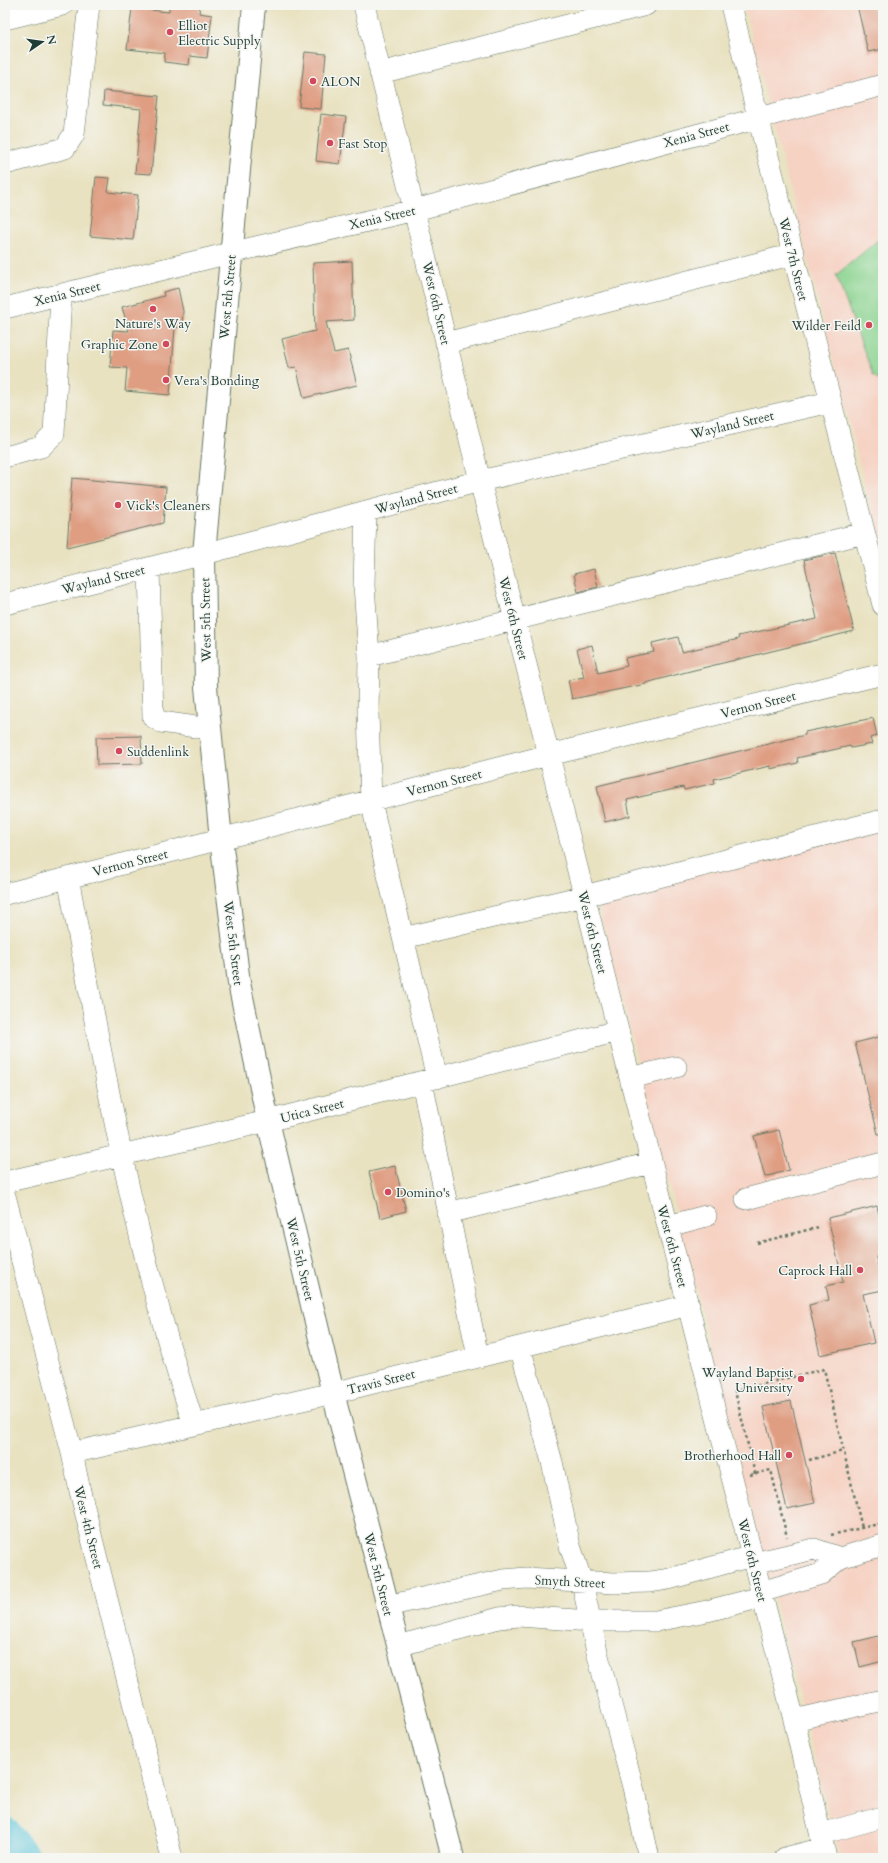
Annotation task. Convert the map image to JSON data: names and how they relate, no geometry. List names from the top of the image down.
{
  "streets": {
    "main road": ["West 5th Street"],
    "street": [
      "Xenia Street",
      "West 7th Street",
      "West 6th Street",
      "Wayland Street",
      "Vernon Street",
      "Utica Street",
      "Travis Street",
      "West 4th Street",
      "Smyth Street"
    ]
  },
  "crossings": [
    ["Xenia Street", "West 7th Street"],
    ["Xenia Street", "West 5th Street"],
    ["Xenia Street", "West 6th Street"],
    ["West 7th Street", "Wayland Street"],
    ["West 5th Street", "Wayland Street"],
    ["West 5th Street", "Vernon Street"],
    ["West 5th Street", "Utica Street"],
    ["West 5th Street", "Travis Street"],
    ["West 5th Street", "Smyth Street"],
    ["West 6th Street", "Wayland Street"],
    ["West 6th Street", "Vernon Street"],
    ["West 6th Street", "Utica Street"],
    ["West 6th Street", "Travis Street"],
    ["West 6th Street", "Smyth Street"],
    ["Travis Street", "West 4th Street"]
  ],
  "places": [
    "Elliot Electric Supply",
    "ALON",
    "Fast Stop",
    "Nature's Way",
    "Wilder Feild",
    "Graphic Zone",
    "Vera's Bonding",
    "Vick's Cleaners",
    "Suddenlink",
    "Domino's",
    "Caprock Hall",
    "Wayland Baptist University",
    "Brotherhood Hall"
  ],
  "north": "right"
}
